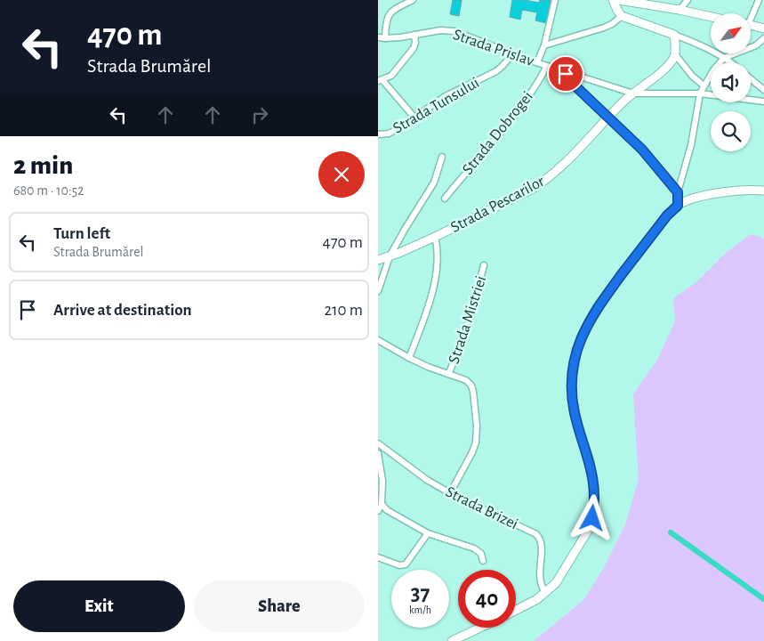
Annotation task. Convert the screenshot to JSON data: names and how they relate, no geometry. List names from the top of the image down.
{
  "streets": {
    "street": [
      "Strada Prislav",
      "Strada Tunsului",
      "Strada Dobrogei",
      "Strada Pescarilor",
      "Strada Mistriei",
      "Strada Brizei"
    ]
  },
  "crossings": [
    ["Strada Prislav", "Strada Tunsului"],
    ["Strada Prislav", "Strada Dobrogei"],
    ["Strada Prislav", "Strada Pescarilor"]
  ],
  "north": "top right",
  "page": {
    "turn": ["470 m", "Strada Brumărel"],
    "heading": ["2 min", "680 m · 10:52"],
    "list": [
      {
        "name": "Turn left",
        "note": "Strada Brumărel",
        "value": "470 m"
      },
      {
        "name": "Arrive at destination",
        "value": "210 m"
      }
    ],
    "speed": "37 km/h",
    "limit": "40",
    "buttons": ["Exit", "Share"]
  }
}
